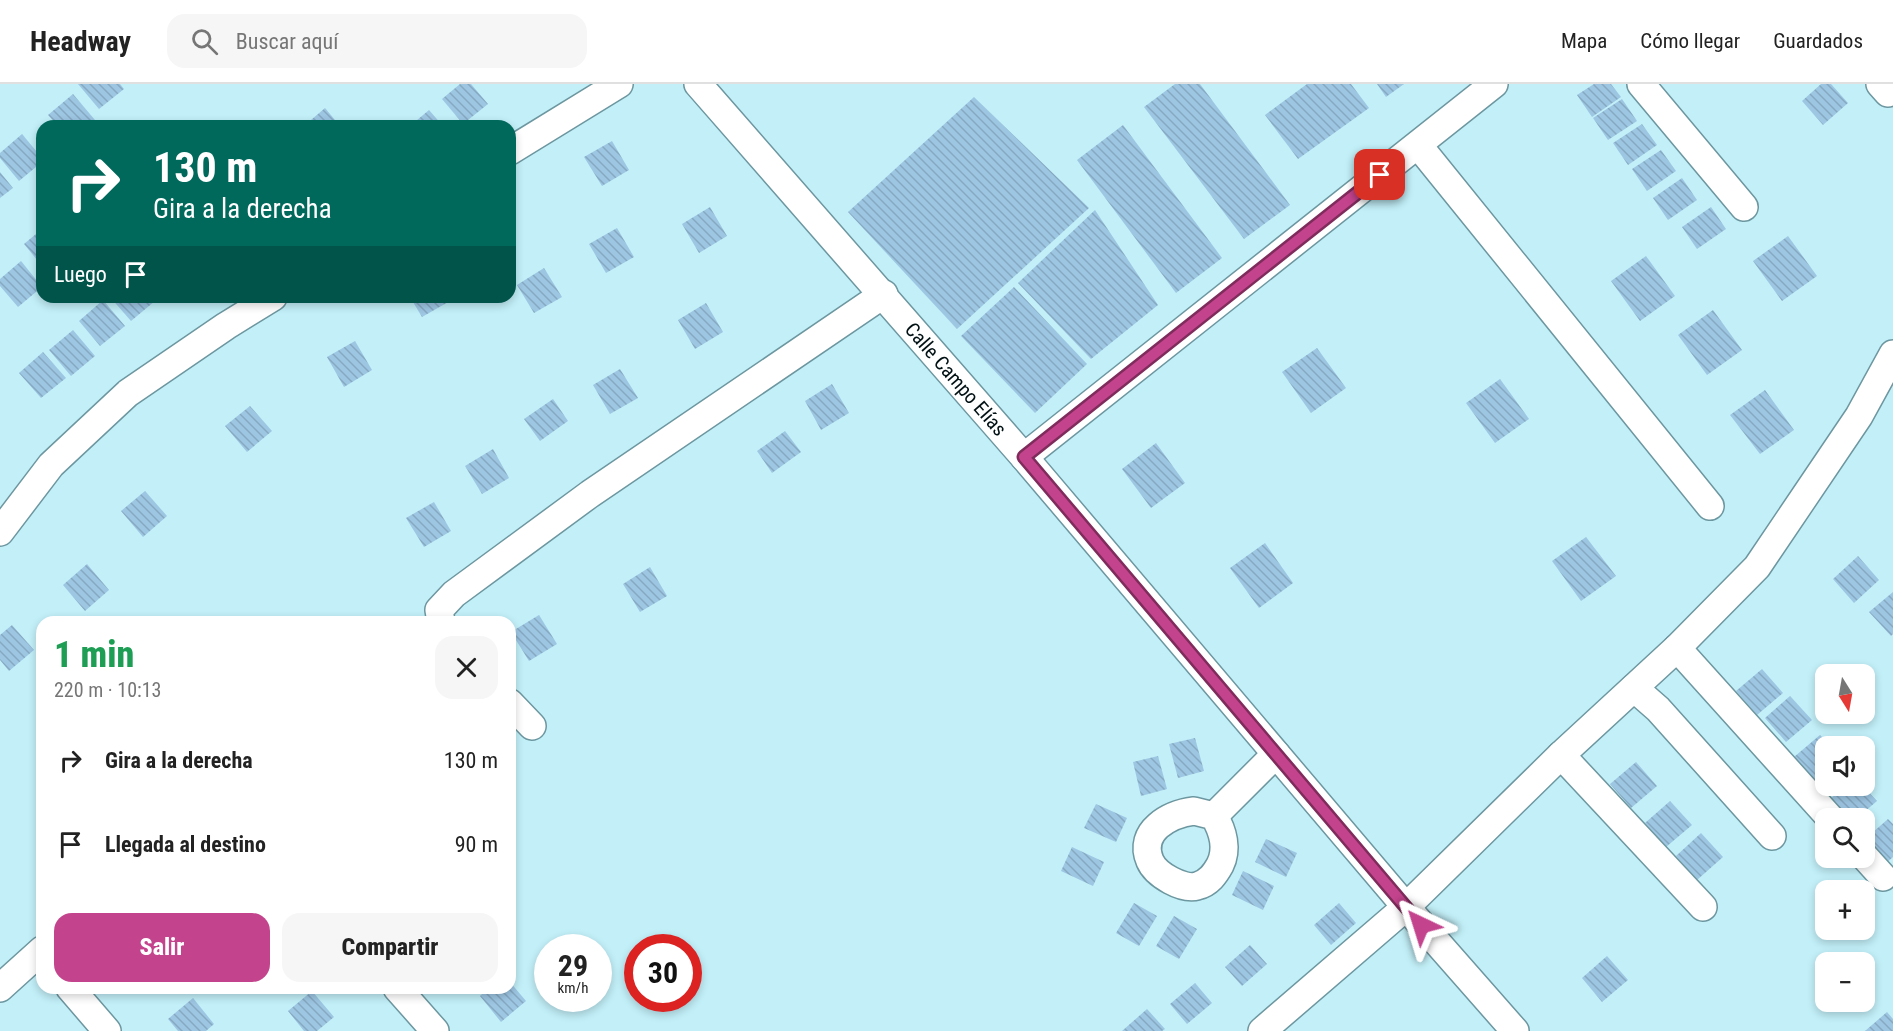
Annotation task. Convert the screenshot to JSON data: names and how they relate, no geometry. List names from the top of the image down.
{
  "streets": {
    "street": ["Calle Campo Elías"]
  },
  "north": "bottom",
  "page": {
    "header": "Headway",
    "search": "Buscar aquí",
    "nav": ["Mapa", "Cómo llegar", "Guardados"],
    "turn": ["130 m", "Gira a la derecha"],
    "then": "Luego",
    "heading": ["1 min", "220 m · 10:13"],
    "map_buttons": ["+", "−"],
    "list": [
      {
        "name": "Gira a la derecha",
        "value": "130 m"
      },
      {
        "name": "Llegada al destino",
        "value": "90 m"
      }
    ],
    "buttons": ["Salir", "Compartir"],
    "speed": "29 km/h",
    "limit": "30"
  }
}
